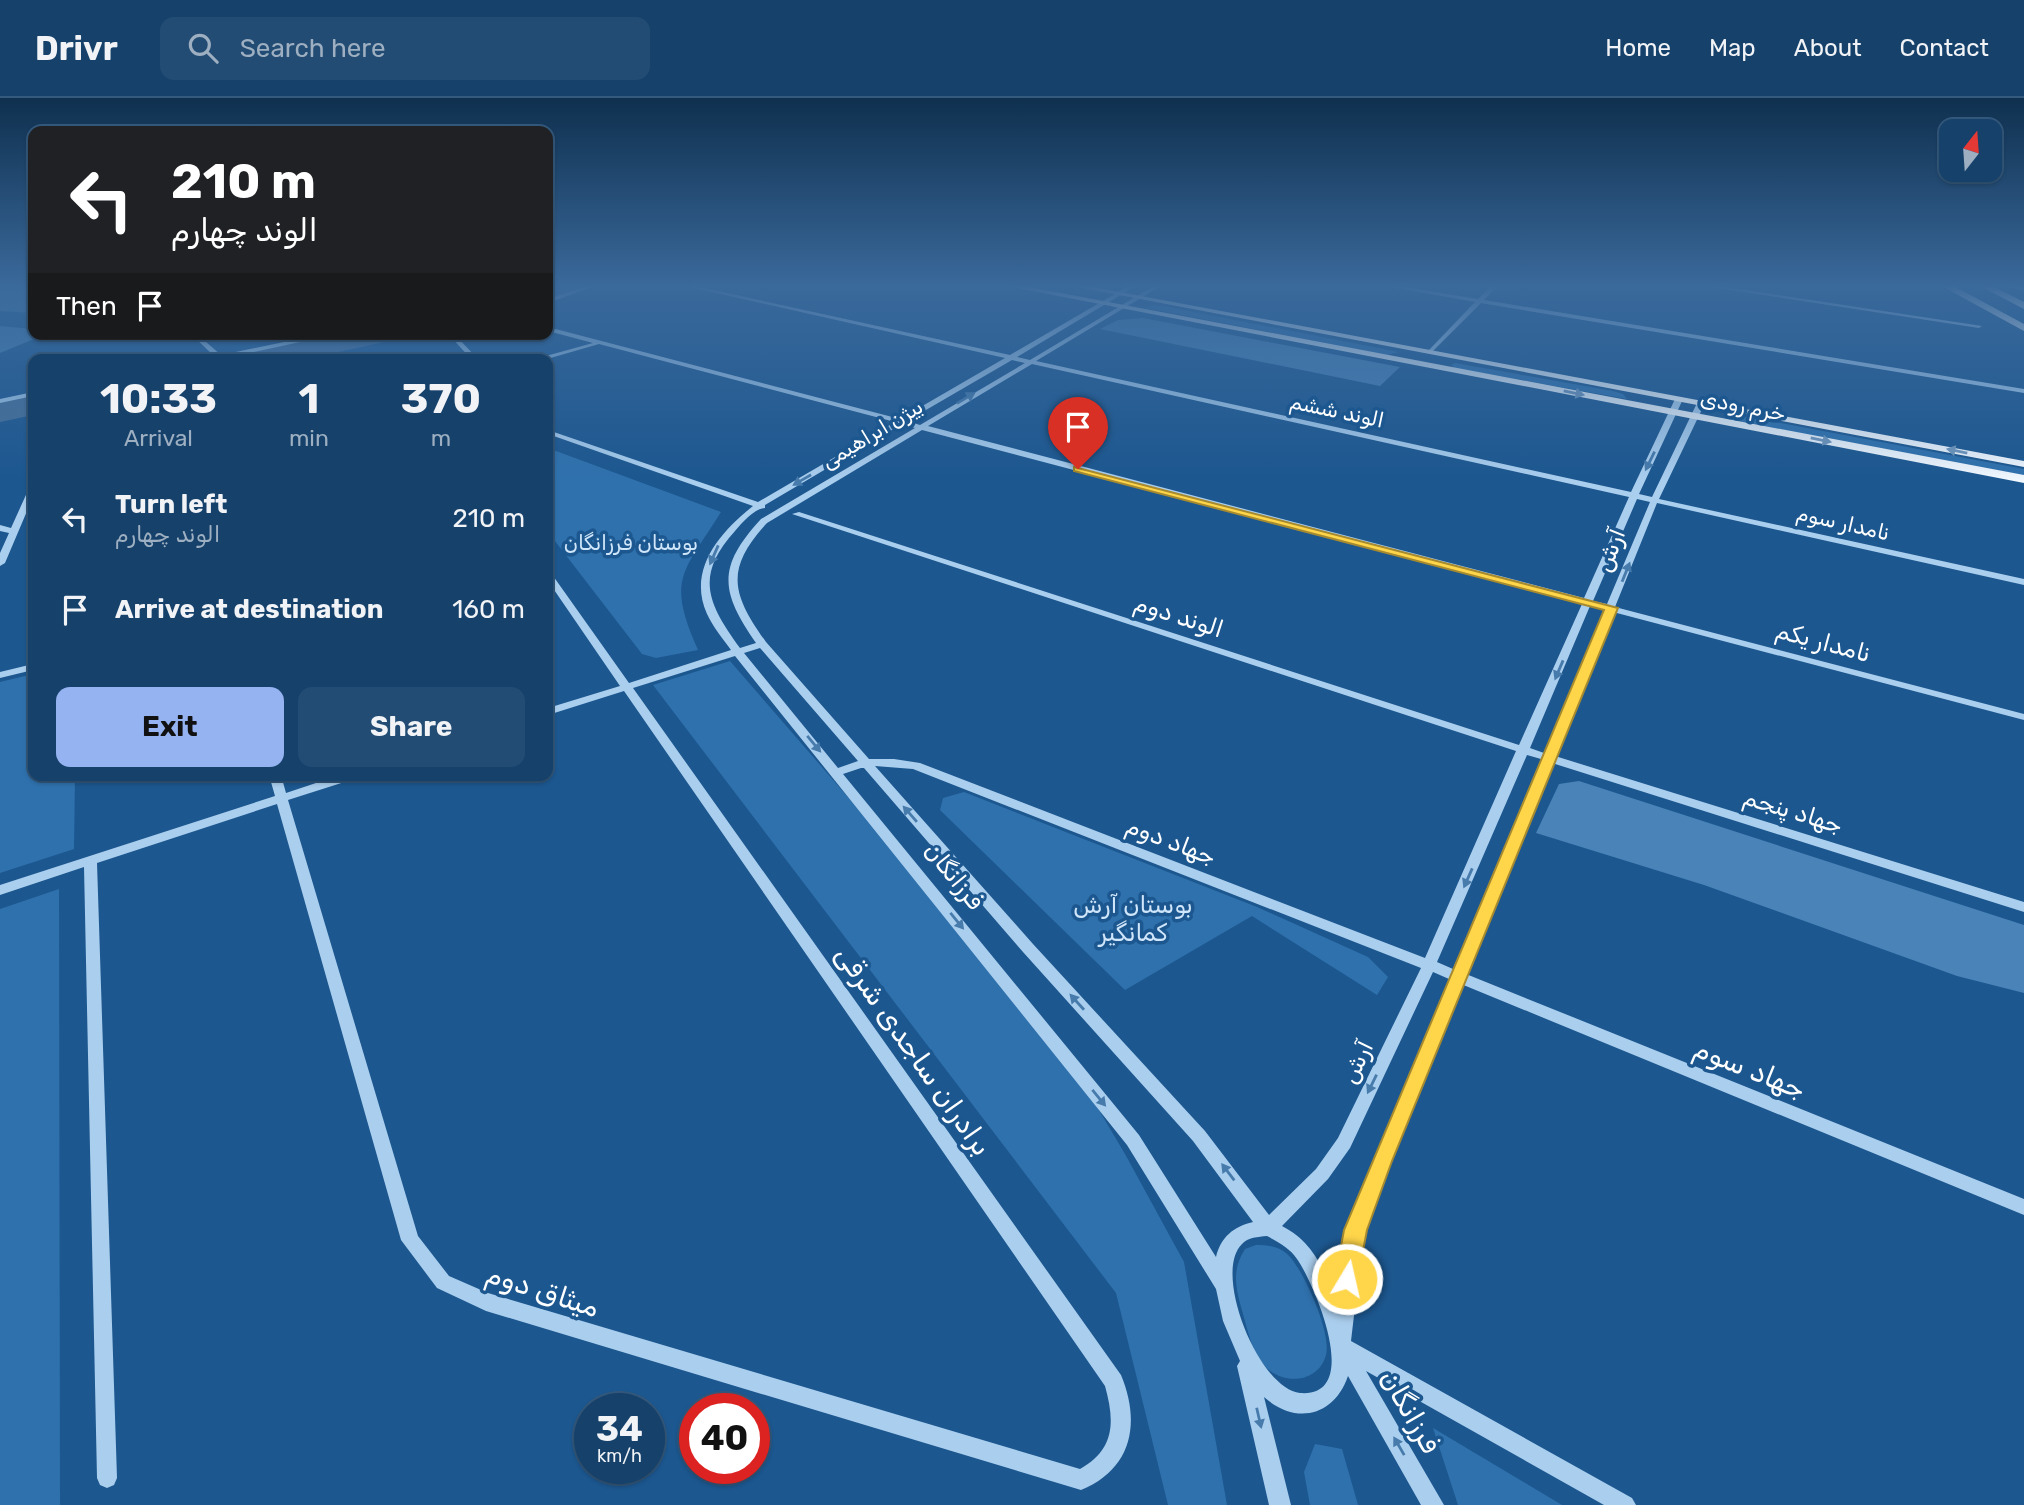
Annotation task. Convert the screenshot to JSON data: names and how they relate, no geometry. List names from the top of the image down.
{
  "streets": {
    "main road": ["خرم رودی"],
    "street": [
      "الوند ششم",
      "بیژن ابراهیمی",
      "نامدار سوم",
      "آرش",
      "الوند دوم",
      "نامدار یکم",
      "جهاد پنجم",
      "جهاد دوم",
      "فرزانگان",
      "برادران ساجدی شرقی",
      "جهاد سوم",
      "میثاق دوم"
    ]
  },
  "crossings": [
    ["خرم رودی", "آرش"],
    ["الوند ششم", "بیژن ابراهیمی"],
    ["الوند ششم", "نامدار سوم"],
    ["الوند ششم", "آرش"],
    ["بیژن ابراهیمی", "نامدار یکم"],
    ["بیژن ابراهیمی", "فرزانگان"],
    ["نامدار سوم", "آرش"],
    ["آرش", "الوند دوم"],
    ["آرش", "نامدار یکم"],
    ["آرش", "جهاد پنجم"],
    ["آرش", "جهاد دوم"],
    ["آرش", "فرزانگان"],
    ["آرش", "جهاد سوم"],
    ["الوند دوم", "جهاد پنجم"],
    ["جهاد دوم", "فرزانگان"],
    ["جهاد دوم", "جهاد سوم"],
    ["برادران ساجدی شرقی", "میثاق دوم"]
  ],
  "parks": ["بوستان فرزانگان", "بوستان آرش کمانگیر"],
  "north": "top",
  "page": {
    "header": "Drivr",
    "search": "Search here",
    "nav": [
      "Home",
      "Map",
      "About",
      "Contact"
    ],
    "turn": ["210 m", "الوند چهارم"],
    "then": "Then",
    "eta": [
      "10:33",
      "Arrival",
      "1",
      "min",
      "370",
      "m"
    ],
    "list": [
      {
        "name": "Turn left",
        "note": "الوند چهارم",
        "value": "210 m"
      },
      {
        "name": "Arrive at destination",
        "value": "160 m"
      }
    ],
    "buttons": ["Exit", "Share"],
    "speed": "34 km/h",
    "limit": "40"
  }
}
